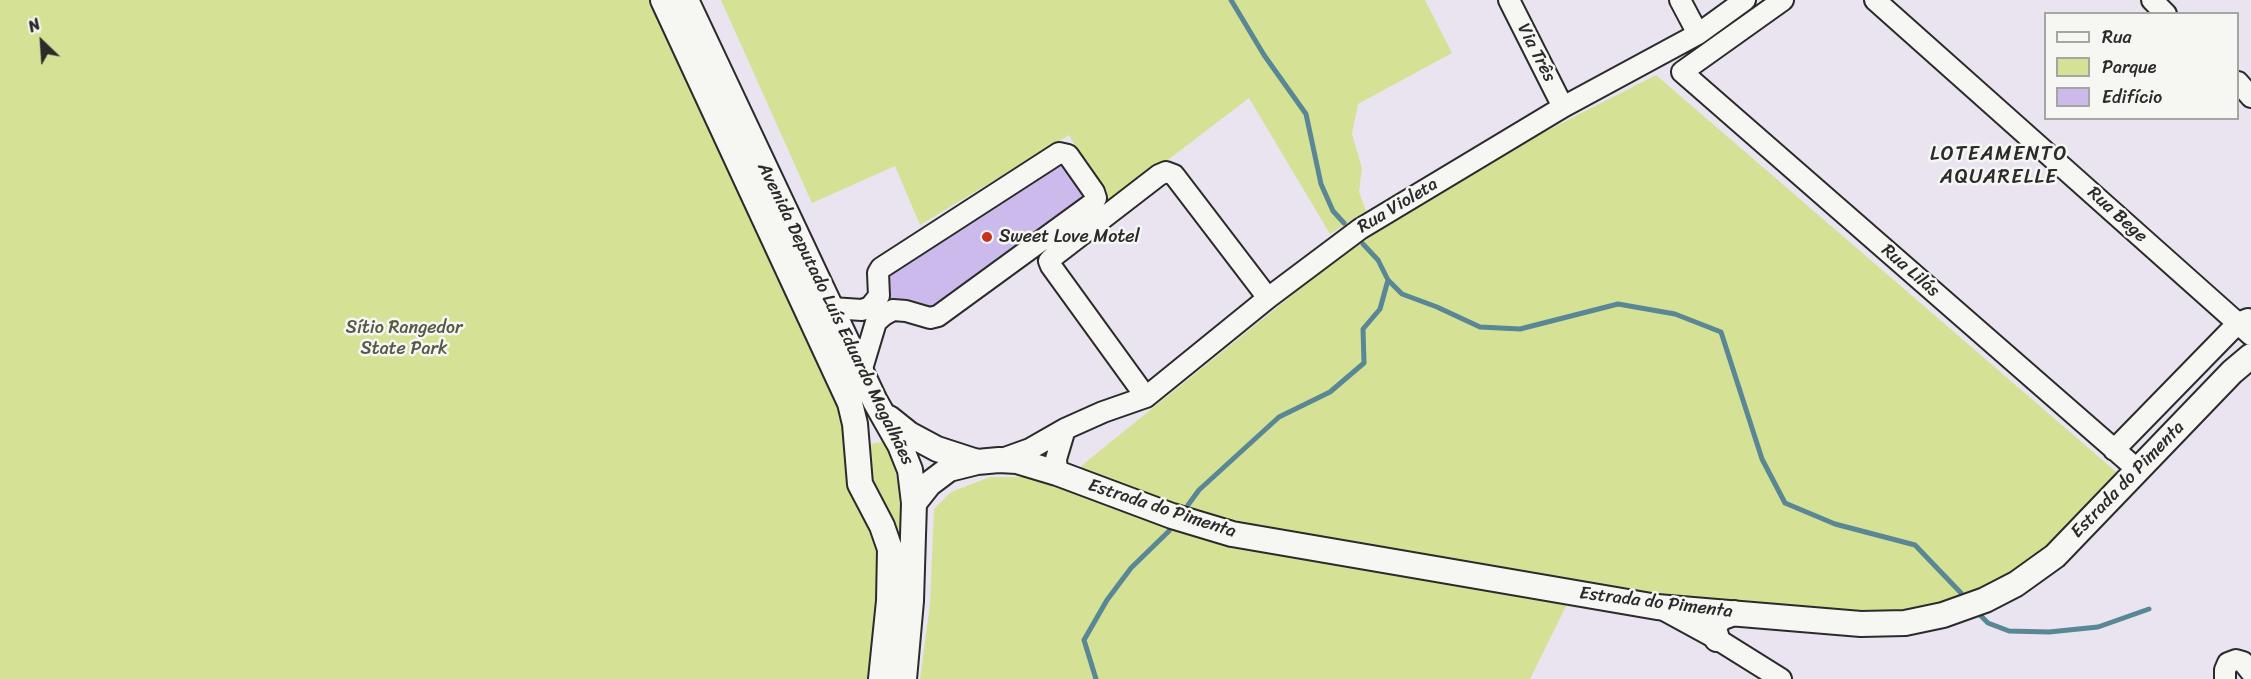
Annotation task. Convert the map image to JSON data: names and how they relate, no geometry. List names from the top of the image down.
{
  "streets": {
    "main road": ["Avenida Deputado Luís Eduardo Magalhães", "Estrada do Pimenta"],
    "street": [
      "Via Três",
      "Rua Violeta",
      "Rua Bege",
      "Rua Lilás"
    ]
  },
  "crossings": [
    ["Via Três", "Rua Violeta"],
    ["Rua Violeta", "Estrada do Pimenta"],
    ["Rua Lilás", "Estrada do Pimenta"],
    ["Avenida Deputado Luís Eduardo Magalhães", "Estrada do Pimenta"]
  ],
  "districts": ["LOTEAMENTO AQUARELLE"],
  "parks": ["Sítio Rangedor State Park"],
  "places": ["Sweet Love Motel"],
  "legend": ["Rua", "Parque", "Edifício"],
  "north": "top left"
}
